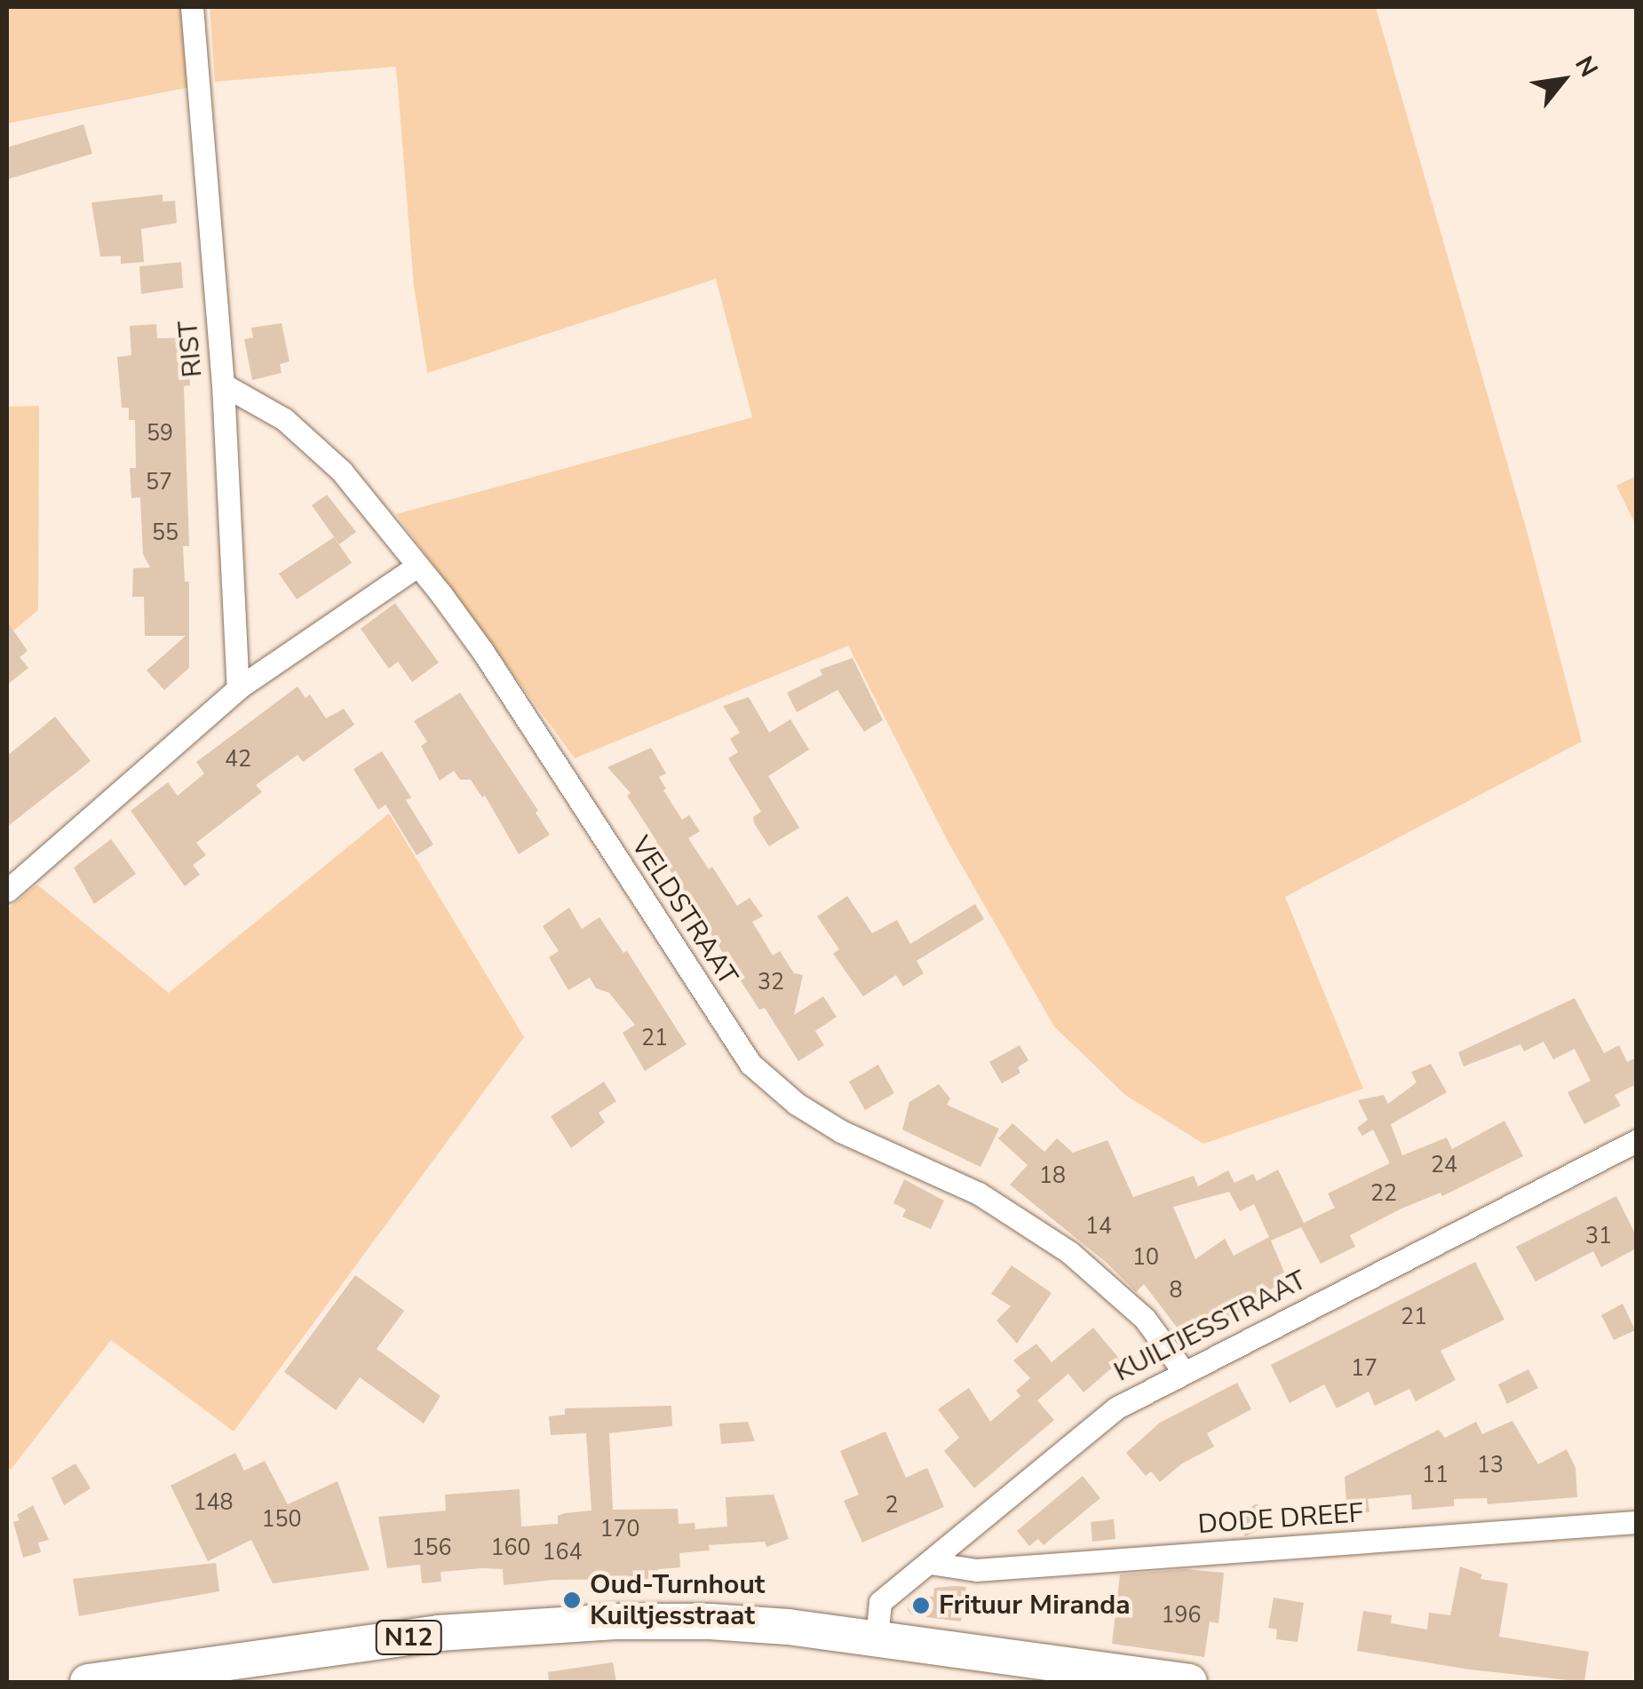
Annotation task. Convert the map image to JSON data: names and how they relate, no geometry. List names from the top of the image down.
{
  "streets": {
    "main road": ["N12"],
    "street": [
      "RIST",
      "VELDSTRAAT",
      "KUILTJESSTRAAT",
      "DODE DREEF"
    ]
  },
  "crossings": [
    ["RIST", "VELDSTRAAT"],
    ["VELDSTRAAT", "KUILTJESSTRAAT"],
    ["KUILTJESSTRAAT", "DODE DREEF"],
    ["KUILTJESSTRAAT", "N12"]
  ],
  "places": ["Oud-Turnhout Kuiltjesstraat", "Frituur Miranda"],
  "house_numbers": [
    "59",
    "57",
    "55",
    "42",
    "32",
    "21",
    "24",
    "18",
    "22",
    "14",
    "31",
    "10",
    "8",
    "21",
    "17",
    "13",
    "11",
    "148",
    "2",
    "150",
    "170",
    "156",
    "160",
    "164",
    "196"
  ],
  "north": "top right"
}
